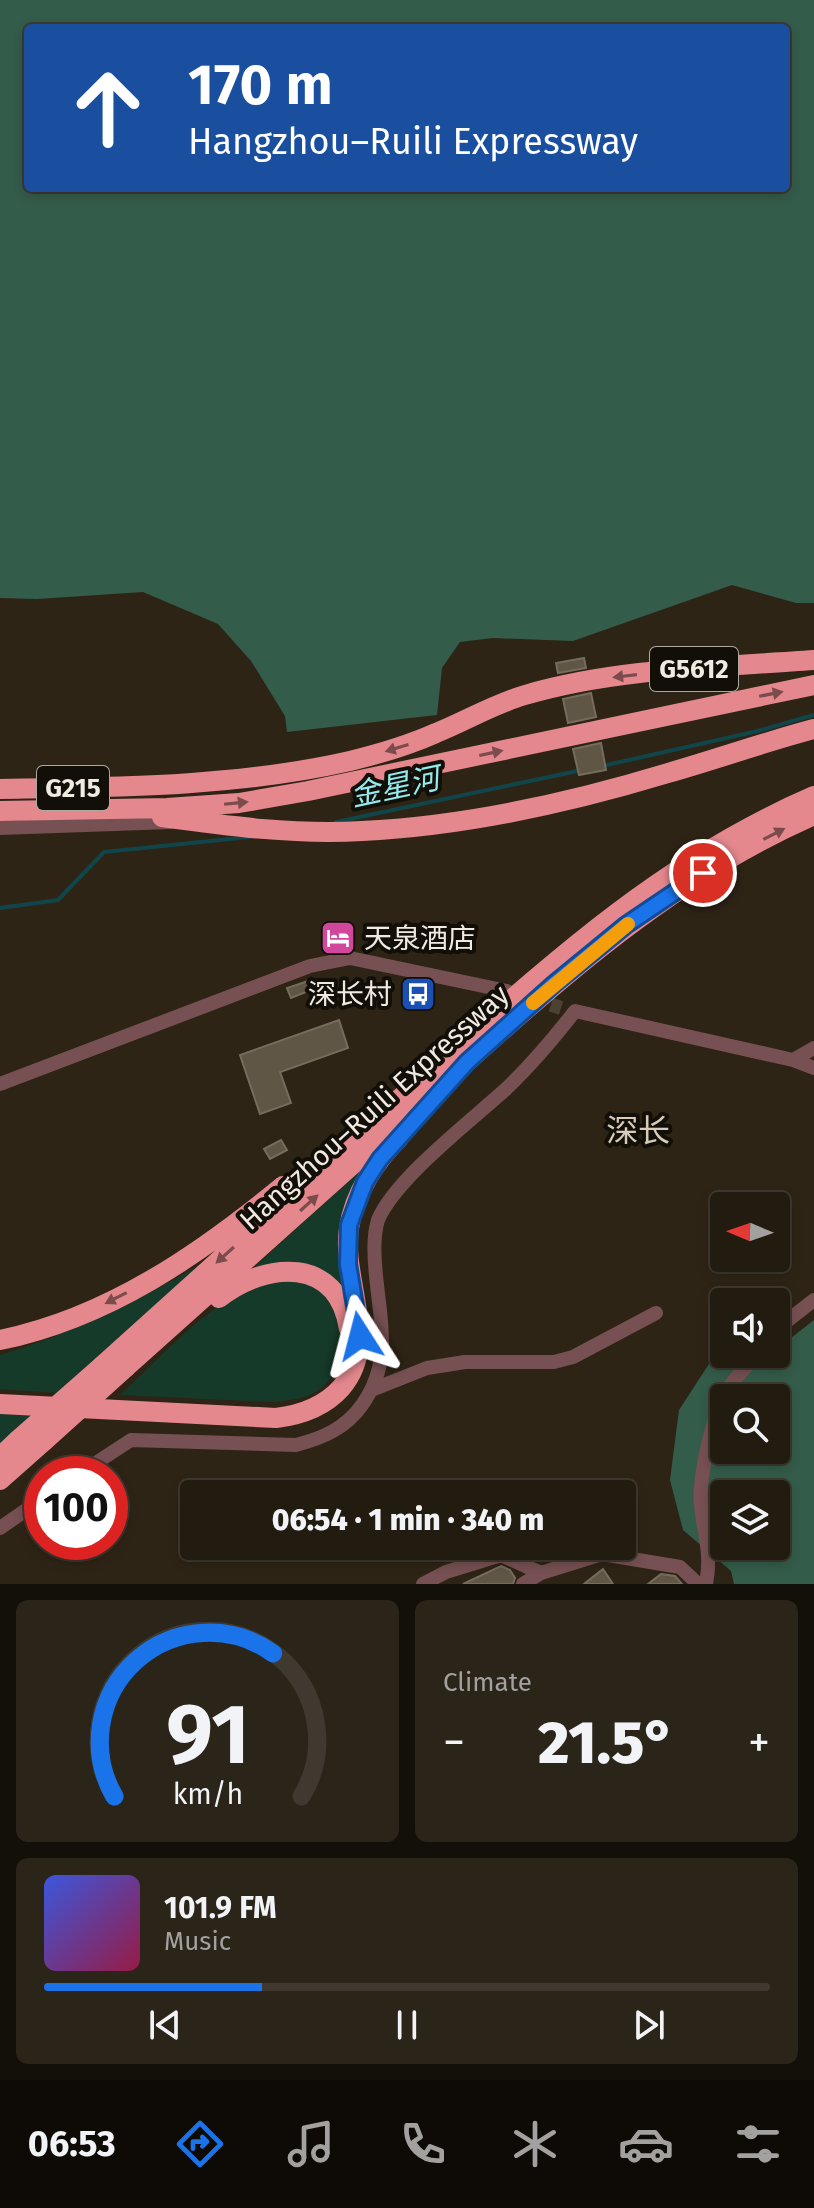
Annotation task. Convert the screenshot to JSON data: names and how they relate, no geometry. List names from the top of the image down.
{
  "streets": {
    "highway": ["G5612", "G215", "Hangzhou–Ruili Expressway"]
  },
  "crossings": [
    ["G5612", "G215"]
  ],
  "districts": ["深长"],
  "water": ["金星河"],
  "places": {
    "hotel": ["天泉酒店"],
    "bus stop": ["深长村"]
  },
  "north": "left",
  "page": {
    "turn": ["170 m", "Hangzhou–Ruili Expressway"],
    "limit": "100",
    "trip": "06:54 · 1 min · 340 m",
    "tile": "Climate",
    "heat": ["−", "21.5°", "+"],
    "song": ["101.9 FM", "Music"],
    "tabs": "06:53",
    "gauge": ["91", "km/h"]
  }
}
